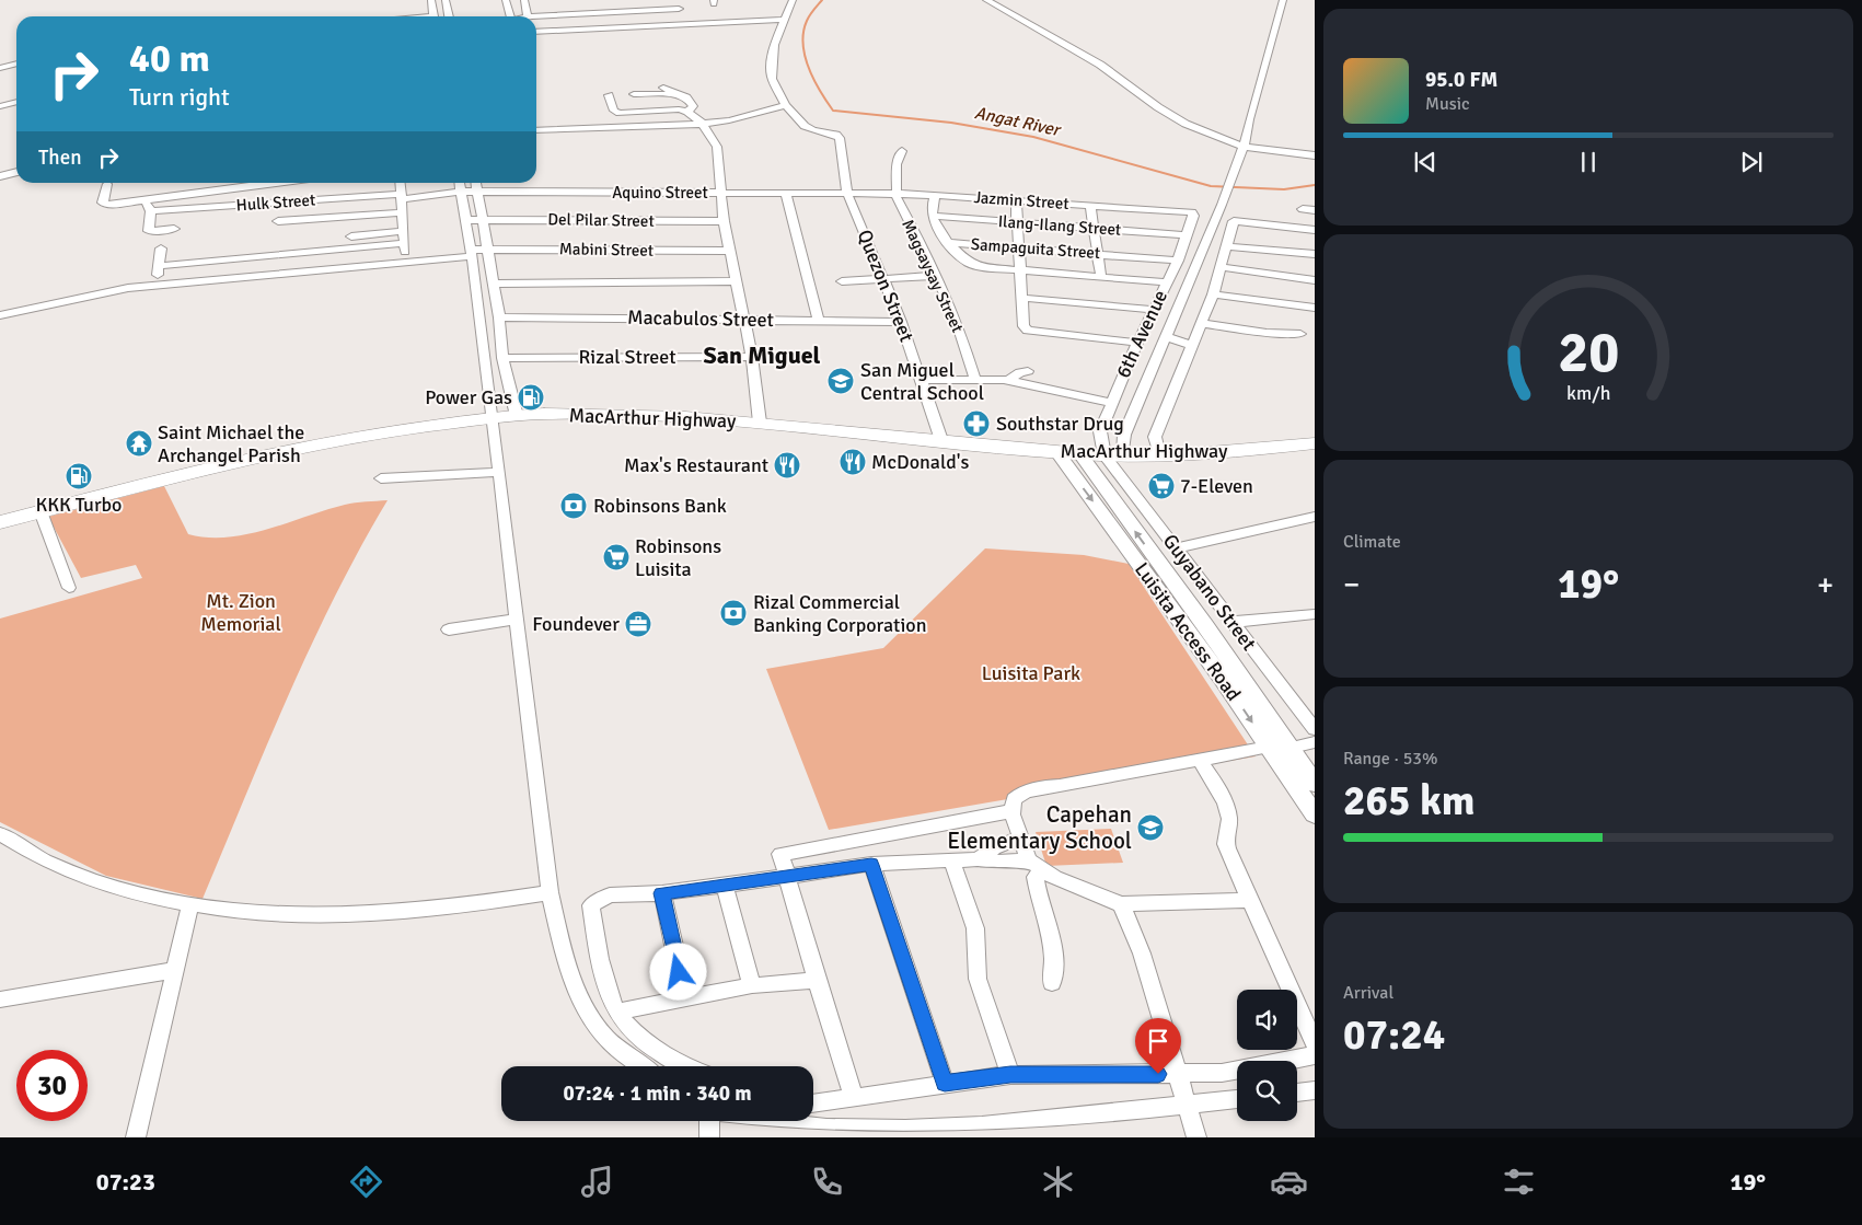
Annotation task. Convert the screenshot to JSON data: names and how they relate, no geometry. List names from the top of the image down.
{
  "streets": {
    "highway": ["MacArthur Highway"],
    "main road": ["Luisita Access Road"],
    "street": [
      "Aquino Street",
      "Jazmin Street",
      "Hulk Street",
      "Del Pilar Street",
      "Ilang-Ilang Street",
      "Sampaguita Street",
      "Mabini Street",
      "Magsaysay Street",
      "Quezon Street",
      "Macabulos Street",
      "6th Avenue",
      "Rizal Street",
      "Guyabano Street"
    ]
  },
  "crossings": [
    ["Aquino Street", "Jazmin Street"],
    ["Aquino Street", "Hulk Street"],
    ["Aquino Street", "Quezon Street"],
    ["Jazmin Street", "Magsaysay Street"],
    ["Jazmin Street", "Quezon Street"],
    ["Jazmin Street", "6th Avenue"],
    ["Ilang-Ilang Street", "Sampaguita Street"],
    ["Ilang-Ilang Street", "6th Avenue"],
    ["Sampaguita Street", "6th Avenue"],
    ["Quezon Street", "Macabulos Street"],
    ["Quezon Street", "MacArthur Highway"],
    ["6th Avenue", "MacArthur Highway"],
    ["6th Avenue", "Guyabano Street"],
    ["MacArthur Highway", "Guyabano Street"],
    ["MacArthur Highway", "Luisita Access Road"]
  ],
  "districts": ["San Miguel"],
  "water": ["Angat River"],
  "parks": ["Mt. Zion Memorial", "Luisita Park"],
  "places": {
    "school or university": ["San Miguel Central School", "Capehan Elementary School"],
    "fuel station": ["Power Gas", "KKK Turbo"],
    "pharmacy": ["Southstar Drug"],
    "temple": ["Saint Michael the Archangel Parish"],
    "restaurant": ["McDonald's", "Max's Restaurant"],
    "supermarket": ["7-Eleven", "Robinsons Luisita"],
    "bank": ["Robinsons Bank", "Rizal Commercial Banking Corporation"],
    "office": ["Foundever"]
  },
  "page": {
    "turn": ["40 m", "Turn right"],
    "song": ["95.0 FM", "Music"],
    "then": "Then",
    "tile": [
      "Climate",
      ["Range · 53%", "265 km"],
      ["Arrival", "07:24"]
    ],
    "heat": ["−", "19°", "+"],
    "limit": "30",
    "trip": "07:24 · 1 min · 340 m",
    "tabs": ["07:23", "19°"],
    "gauge": ["20", "km/h"]
  }
}
